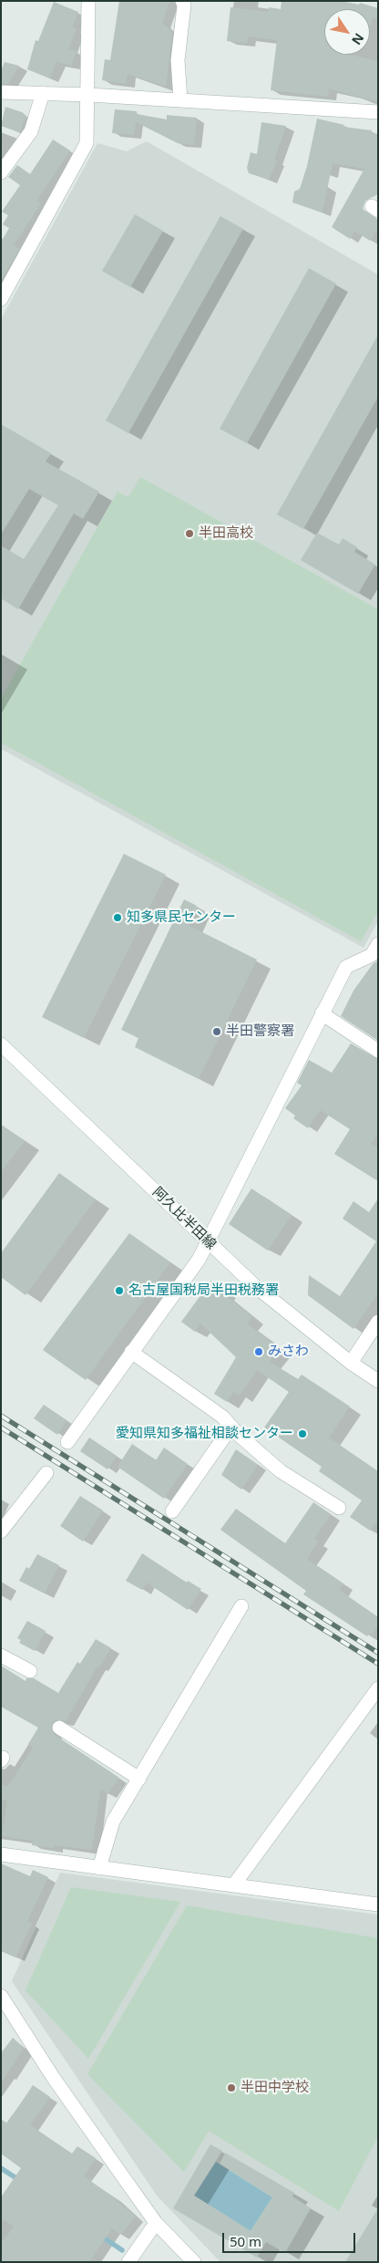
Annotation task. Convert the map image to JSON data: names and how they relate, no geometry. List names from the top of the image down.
{
  "streets": {
    "street": ["阿久比半田線"]
  },
  "places": [
    "半田高校",
    "知多県民センター",
    "半田警察署",
    "名古屋国税局半田税務署",
    "みさわ",
    "愛知県知多福祉相談センター",
    "半田中学校"
  ],
  "scale_bar": "50 m",
  "north": "bottom right"
}
